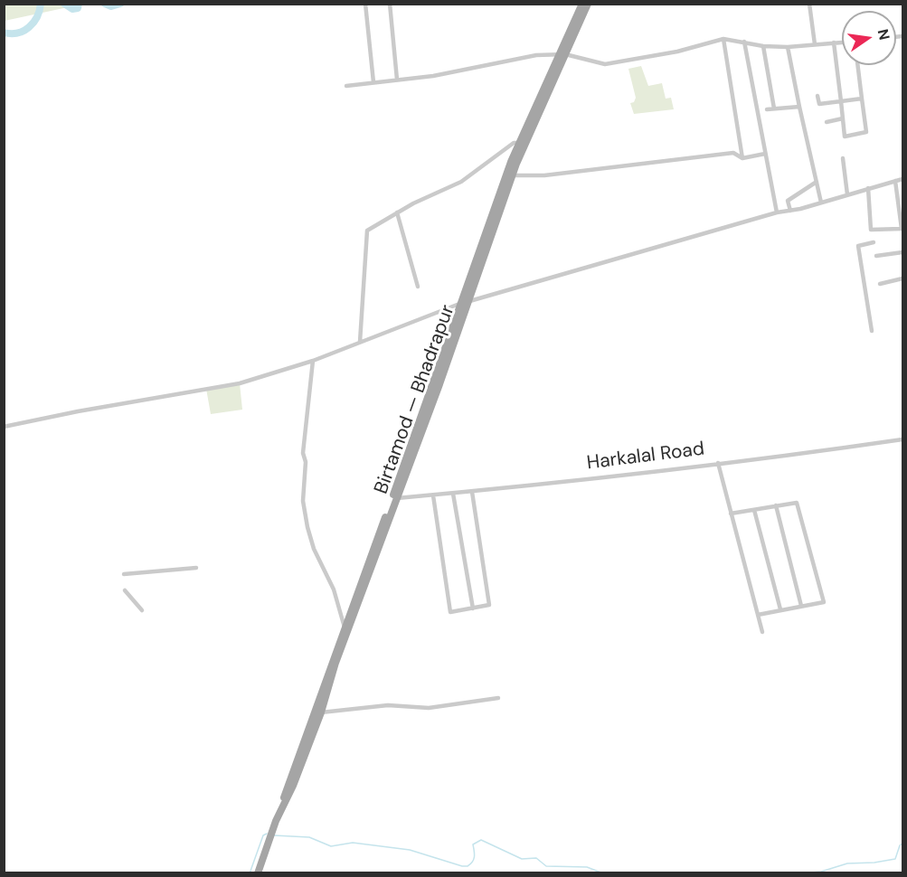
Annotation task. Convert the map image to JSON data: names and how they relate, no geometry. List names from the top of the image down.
{
  "streets": {
    "main road": ["Birtamod — Bhadrapur"],
    "street": ["Harkalal Road"]
  },
  "crossings": [
    ["Birtamod — Bhadrapur", "Harkalal Road"]
  ],
  "north": "right"
}
